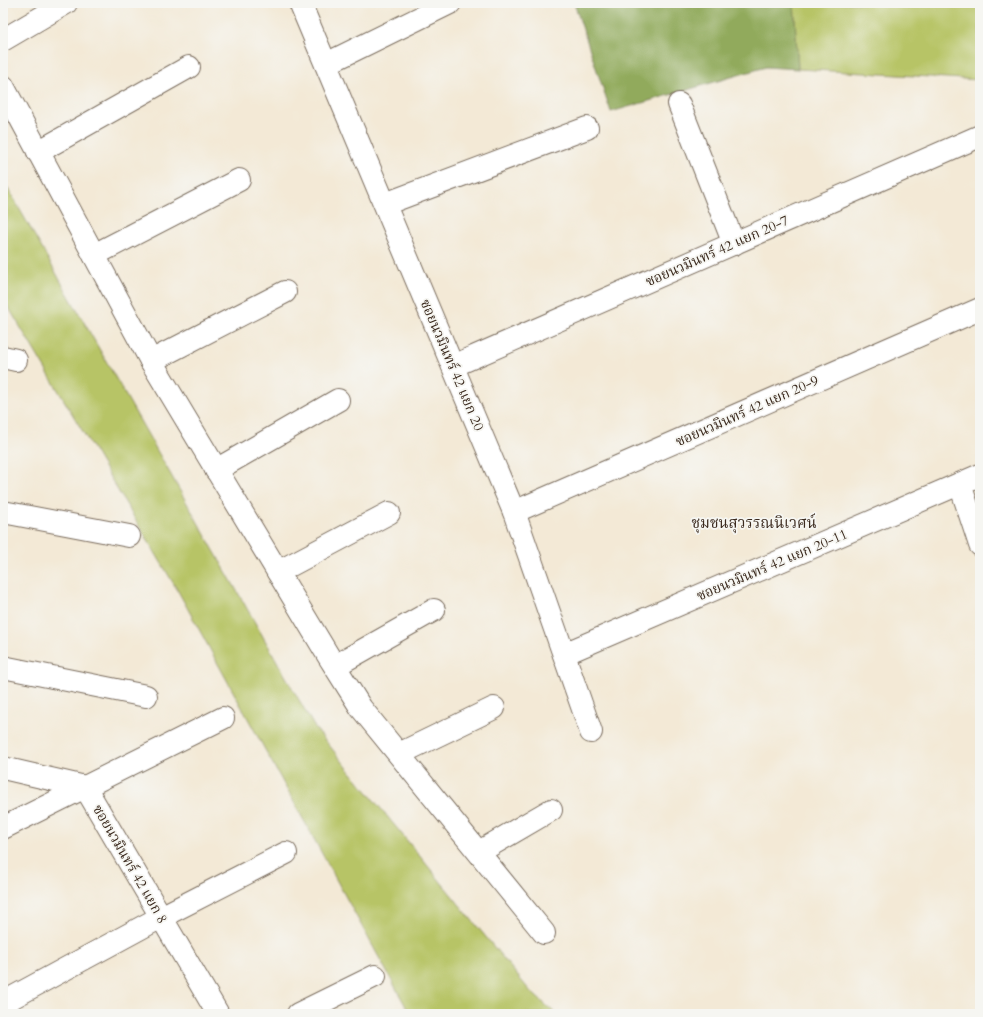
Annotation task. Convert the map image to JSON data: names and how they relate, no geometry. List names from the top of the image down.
{
  "streets": {
    "street": [
      "ซอยนวมินทร์ 42 แยก 20-7",
      "ซอยนวมินทร์ 42 แยก 20",
      "ซอยนวมินทร์ 42 แยก 20-9",
      "ซอยนวมินทร์ 42 แยก 20-11",
      "ซอยนวมินทร์ 42 แยก 8"
    ]
  },
  "crossings": [
    ["ซอยนวมินทร์ 42 แยก 20-7", "ซอยนวมินทร์ 42 แยก 20"],
    ["ซอยนวมินทร์ 42 แยก 20", "ซอยนวมินทร์ 42 แยก 20-9"],
    ["ซอยนวมินทร์ 42 แยก 20", "ซอยนวมินทร์ 42 แยก 20-11"]
  ],
  "districts": ["ชุมชนสุวรรณนิเวศน์"]
}
